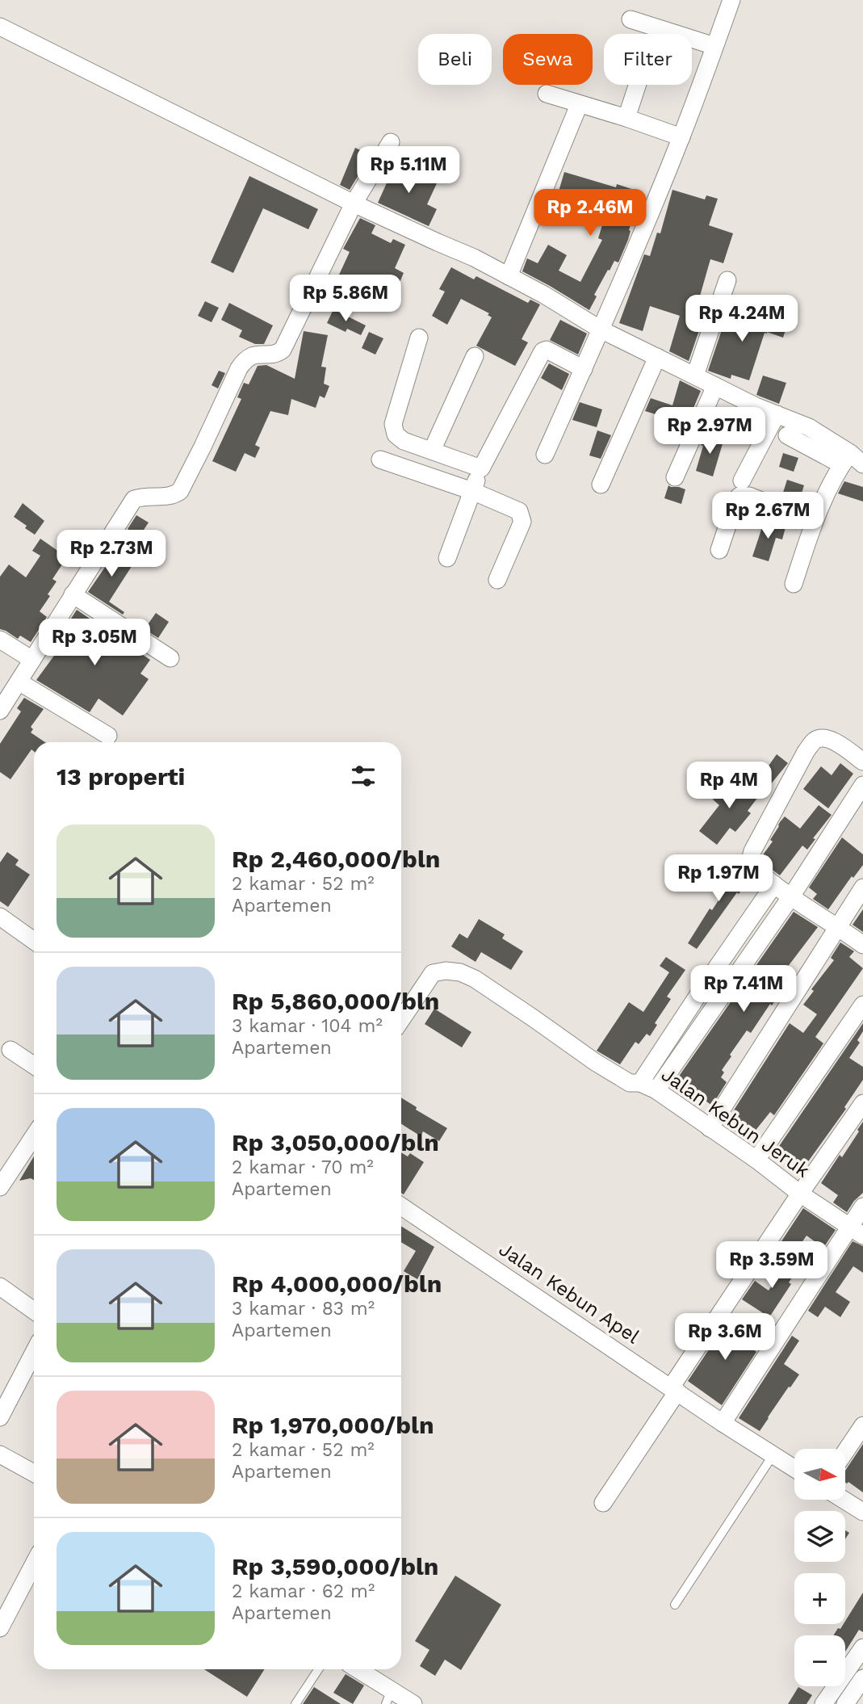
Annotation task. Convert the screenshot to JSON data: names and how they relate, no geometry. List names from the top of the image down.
{
  "streets": {
    "street": ["Jalan Kebun Jeruk", "Jalan Kebun Apel"]
  },
  "north": "right",
  "page": {
    "chip": ["Beli", "Sewa", "Filter"],
    "price": [
      "Rp 5.11M",
      "Rp 2.46M",
      "Rp 5.86M",
      "Rp 4.24M",
      "Rp 2.97M",
      "Rp 2.67M",
      "Rp 2.73M",
      "Rp 3.05M",
      "Rp 4M",
      "Rp 1.97M",
      "Rp 7.41M",
      "Rp 3.59M",
      "Rp 3.6M"
    ],
    "heading": "13 properti",
    "list": [
      {
        "name": "Rp 2,460,000/bln",
        "note": "2 kamar · 52 m² · Apartemen"
      },
      {
        "name": "Rp 5,860,000/bln",
        "note": "3 kamar · 104 m² · Apartemen"
      },
      {
        "name": "Rp 3,050,000/bln",
        "note": "2 kamar · 70 m² · Apartemen"
      },
      {
        "name": "Rp 4,000,000/bln",
        "note": "3 kamar · 83 m² · Apartemen"
      },
      {
        "name": "Rp 1,970,000/bln",
        "note": "2 kamar · 52 m² · Apartemen"
      },
      {
        "name": "Rp 3,590,000/bln",
        "note": "2 kamar · 62 m² · Apartemen"
      }
    ],
    "map_buttons": ["+", "−"]
  }
}
